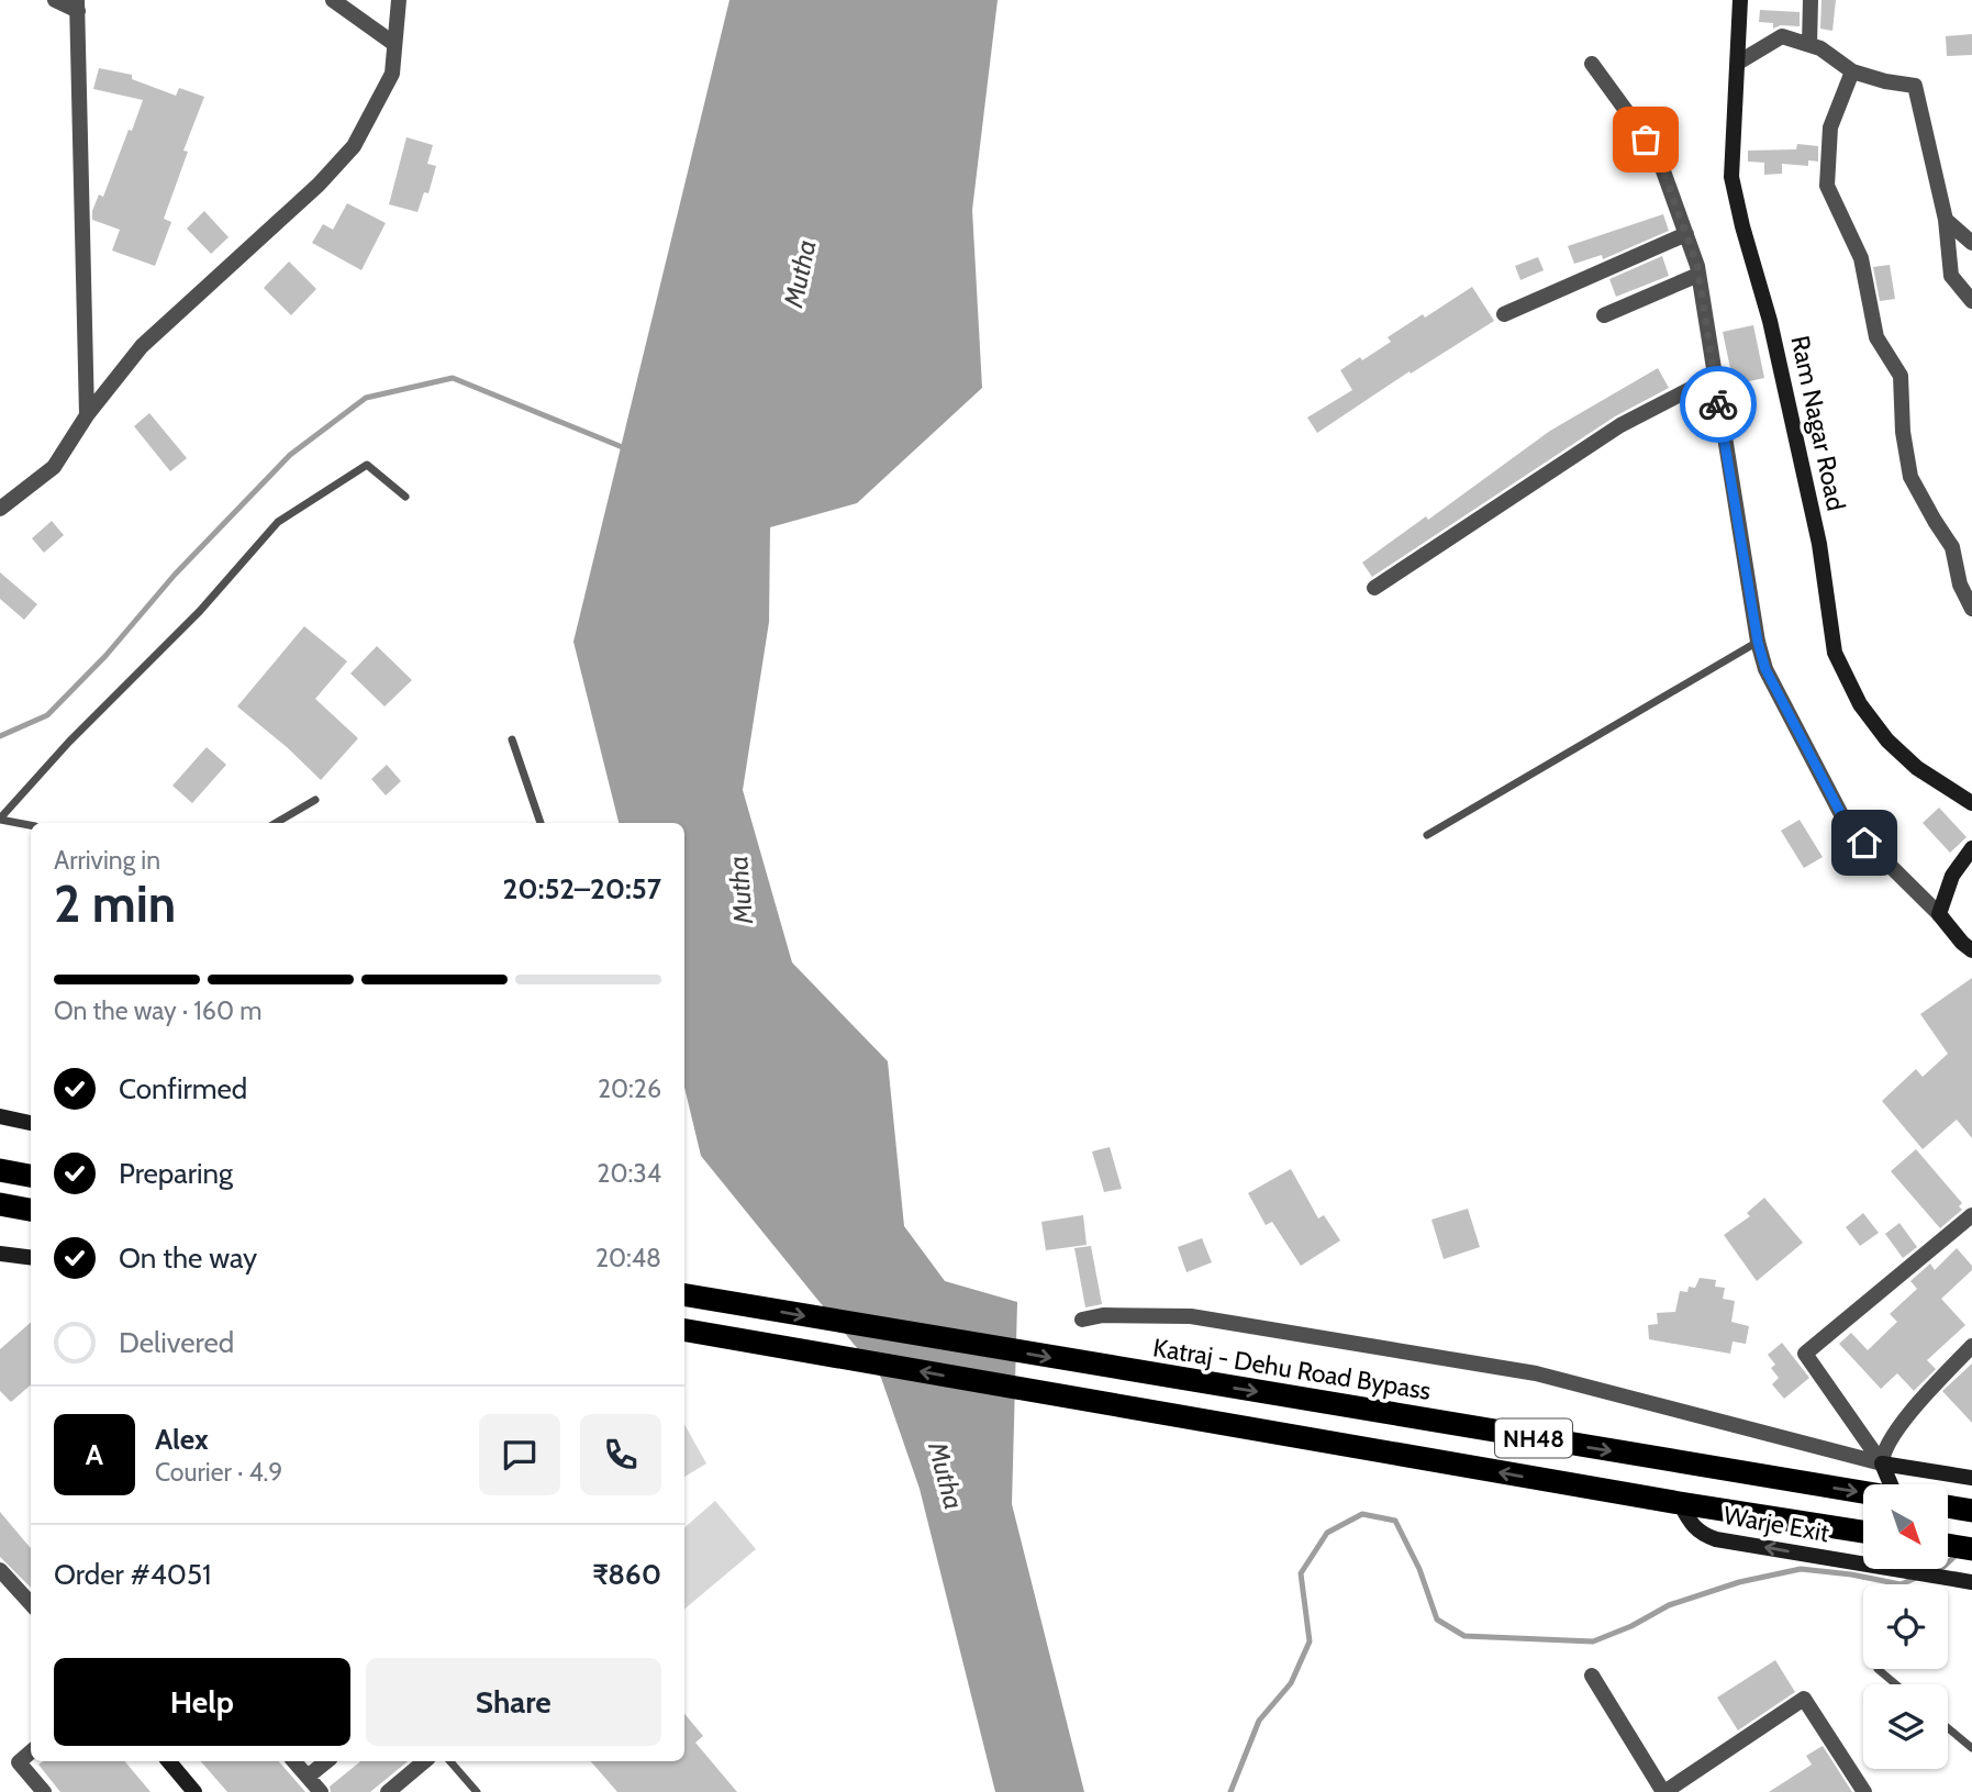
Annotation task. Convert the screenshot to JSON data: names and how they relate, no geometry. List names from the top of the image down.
{
  "streets": {
    "highway": ["Katraj - Dehu Road Bypass", "NH48"],
    "street": ["Ram Nagar Road", "Warje Exit"]
  },
  "crossings": [
    ["NH48", "Warje Exit"]
  ],
  "water": ["Mutha"],
  "north": "bottom right",
  "page": {
    "heading": ["2 min", "Arriving in", "20:52–20:57"],
    "panel": [
      "Alex",
      "Courier · 4.9",
      "Order #4051",
      "₹860"
    ],
    "bar": "On the way · 160 m",
    "list": [
      ["Confirmed", "20:26"],
      ["Preparing", "20:34"],
      ["On the way", "20:48"],
      "Delivered"
    ],
    "round": "A",
    "buttons": ["Help", "Share"]
  }
}
